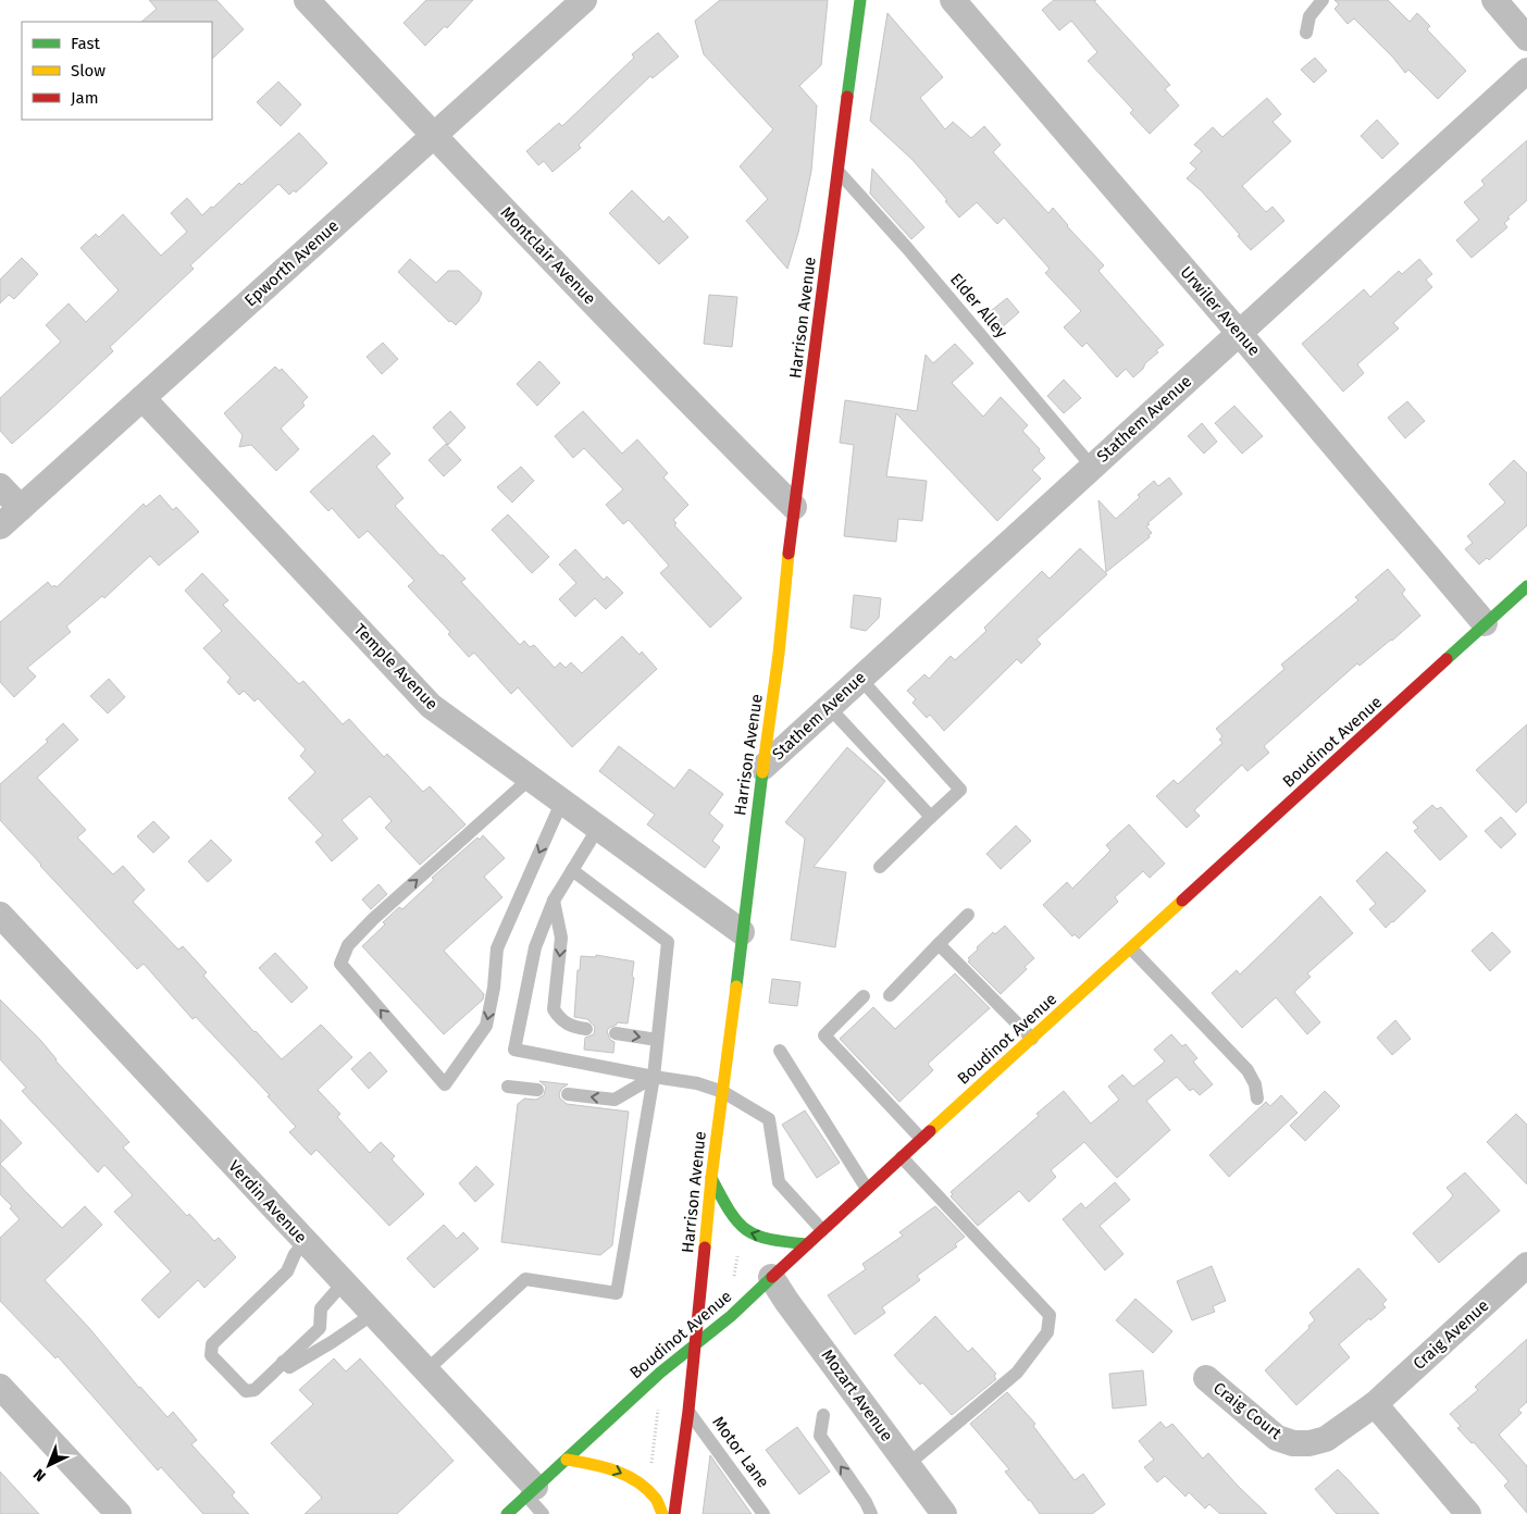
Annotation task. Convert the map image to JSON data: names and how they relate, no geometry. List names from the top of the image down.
{
  "streets": {
    "street": [
      "Montclair Avenue",
      "Epworth Avenue",
      "Urwiler Avenue",
      "Harrison Avenue",
      "Stathem Avenue",
      "Temple Avenue",
      "Boudinot Avenue",
      "Verdin Avenue",
      "Craig Avenue",
      "Mozart Avenue",
      "Craig Court"
    ],
    "lane": ["Elder Alley", "Motor Lane"]
  },
  "crossings": [
    ["Montclair Avenue", "Epworth Avenue"],
    ["Montclair Avenue", "Harrison Avenue"],
    ["Epworth Avenue", "Temple Avenue"],
    ["Elder Alley", "Harrison Avenue"],
    ["Elder Alley", "Stathem Avenue"],
    ["Urwiler Avenue", "Stathem Avenue"],
    ["Urwiler Avenue", "Boudinot Avenue"],
    ["Harrison Avenue", "Stathem Avenue"],
    ["Harrison Avenue", "Temple Avenue"],
    ["Harrison Avenue", "Boudinot Avenue"],
    ["Harrison Avenue", "Motor Lane"],
    ["Boudinot Avenue", "Verdin Avenue"],
    ["Boudinot Avenue", "Mozart Avenue"],
    ["Craig Avenue", "Craig Court"]
  ],
  "legend": ["Fast", "Slow", "Jam"],
  "north": "bottom left"
}
